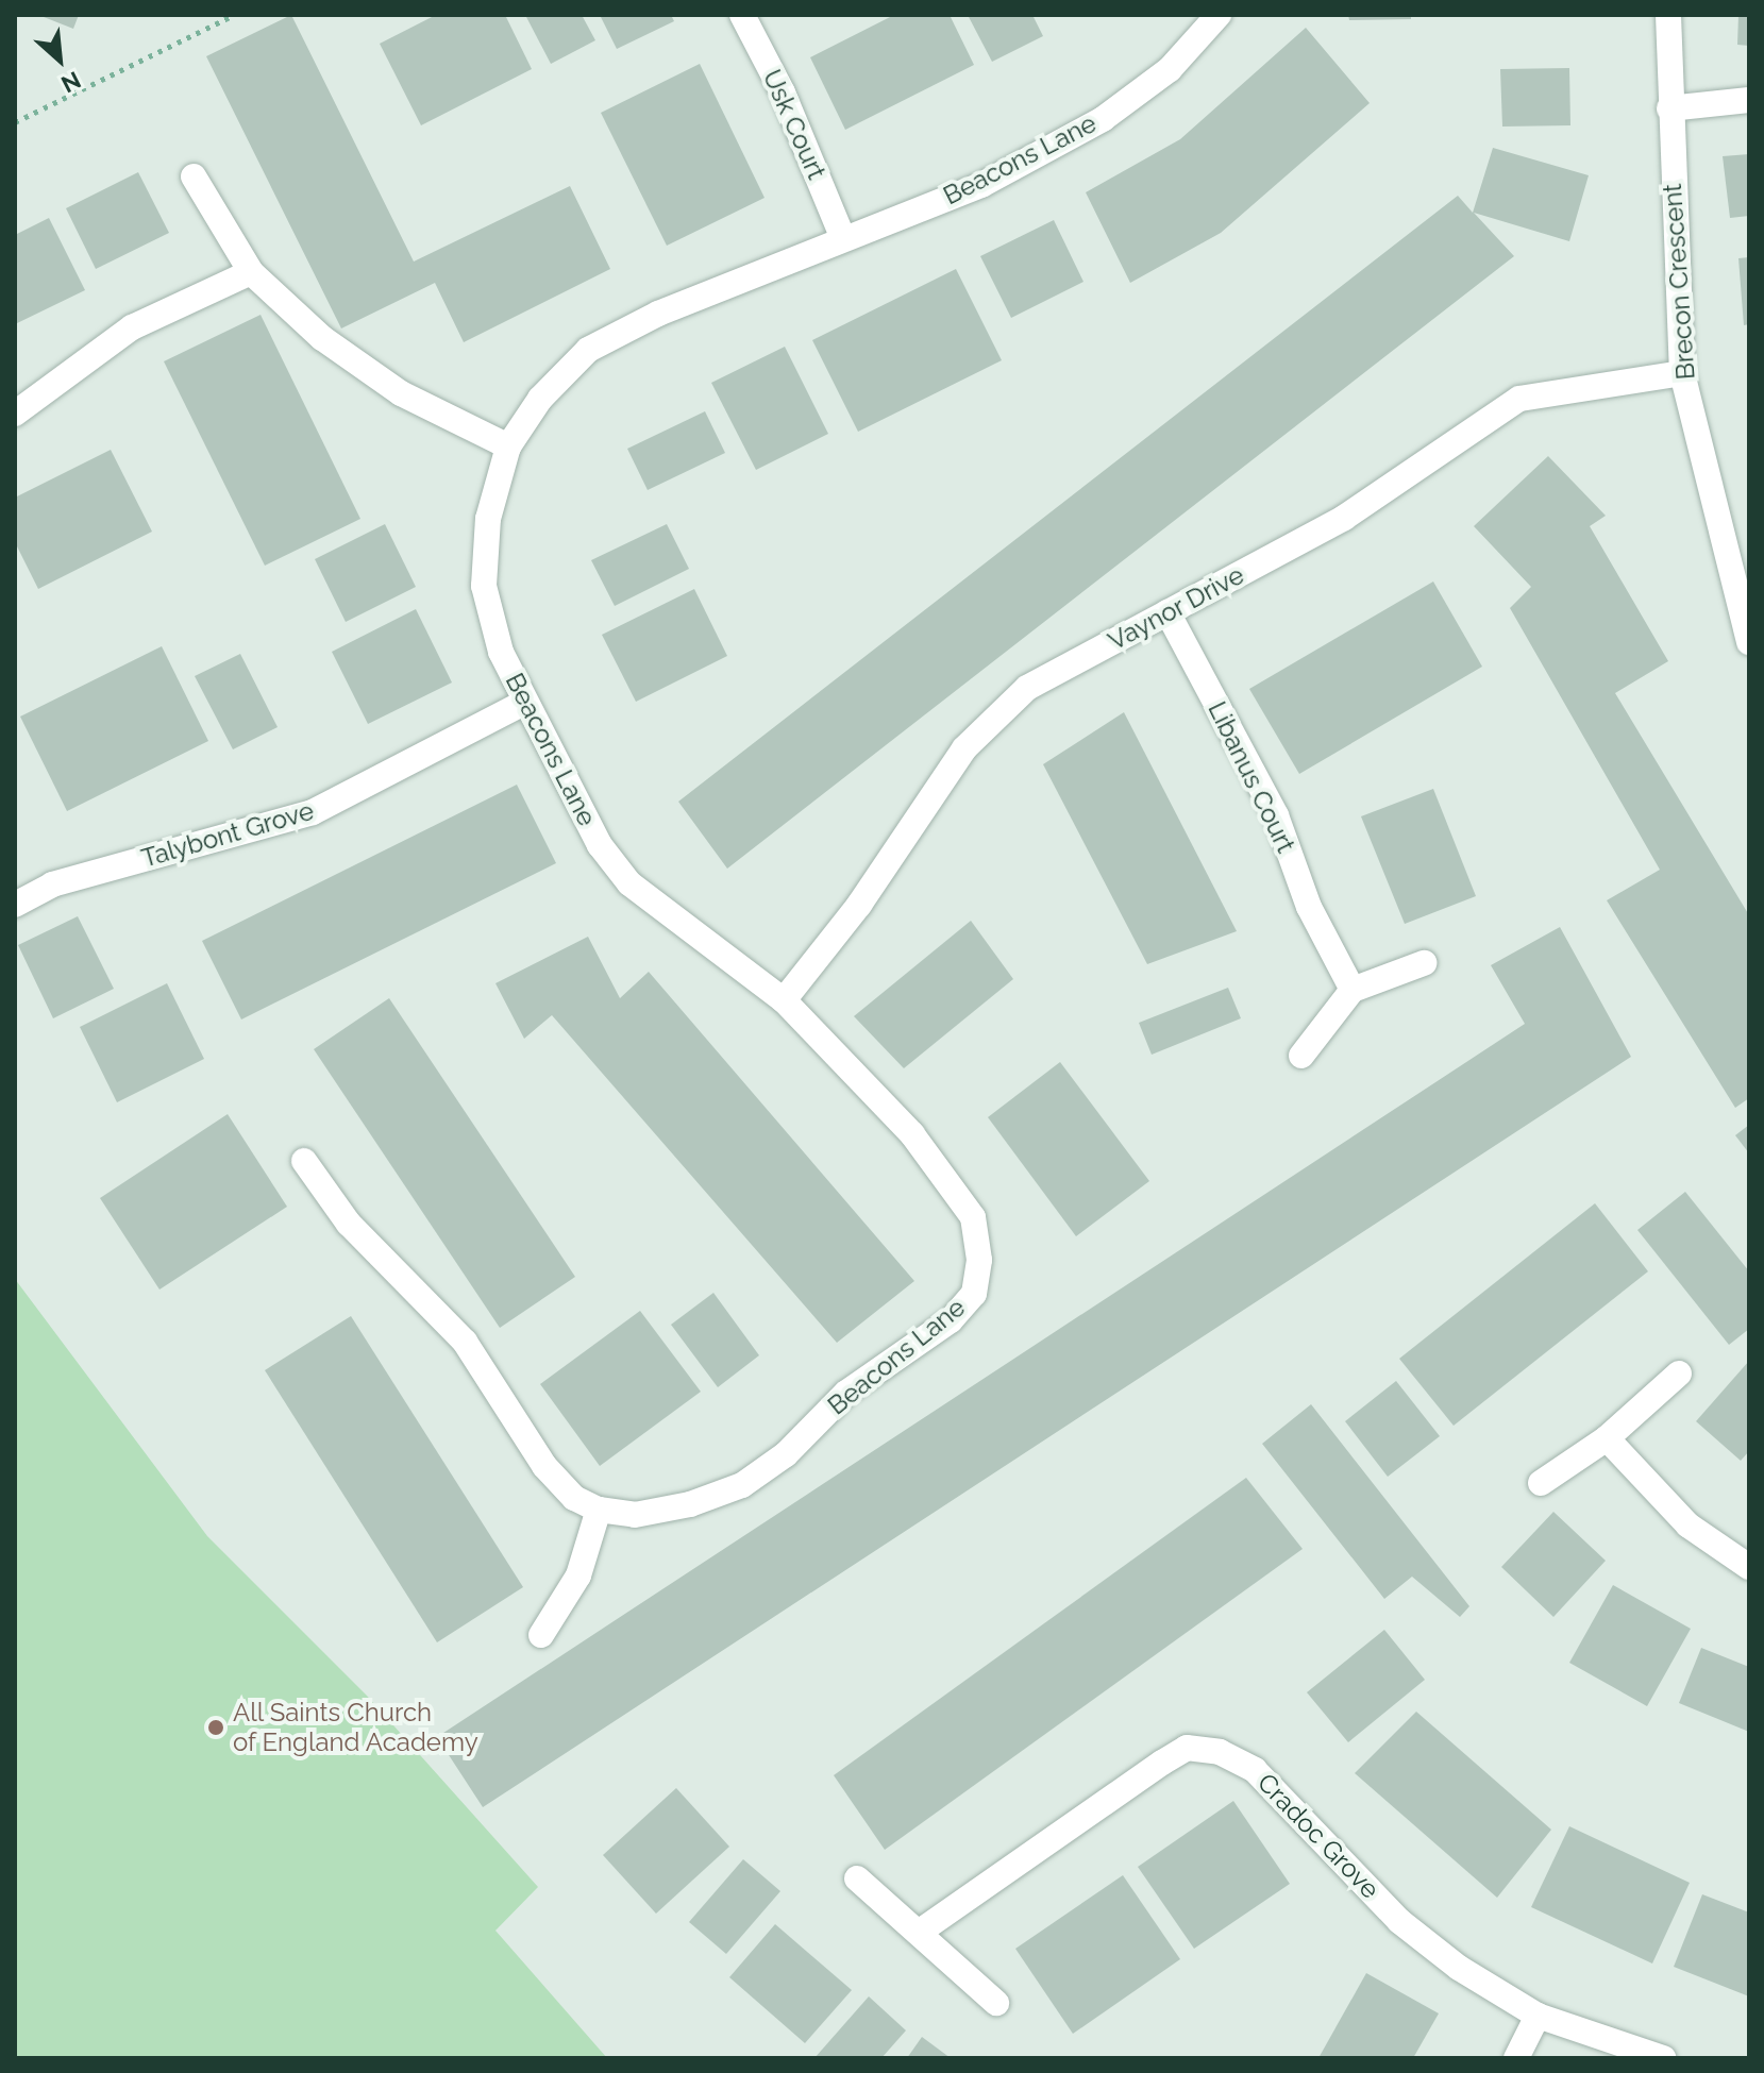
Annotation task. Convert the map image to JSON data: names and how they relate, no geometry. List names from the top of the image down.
{
  "streets": {
    "street": [
      "Usk Court",
      "Beacons Lane",
      "Brecon Crescent",
      "Vaynor Drive",
      "Libanus Court",
      "Talybont Grove",
      "Cradoc Grove"
    ]
  },
  "crossings": [
    ["Usk Court", "Beacons Lane"],
    ["Beacons Lane", "Vaynor Drive"],
    ["Beacons Lane", "Talybont Grove"],
    ["Brecon Crescent", "Vaynor Drive"],
    ["Vaynor Drive", "Libanus Court"]
  ],
  "places": ["All Saints Church of England Academy"],
  "north": "bottom right"
}
